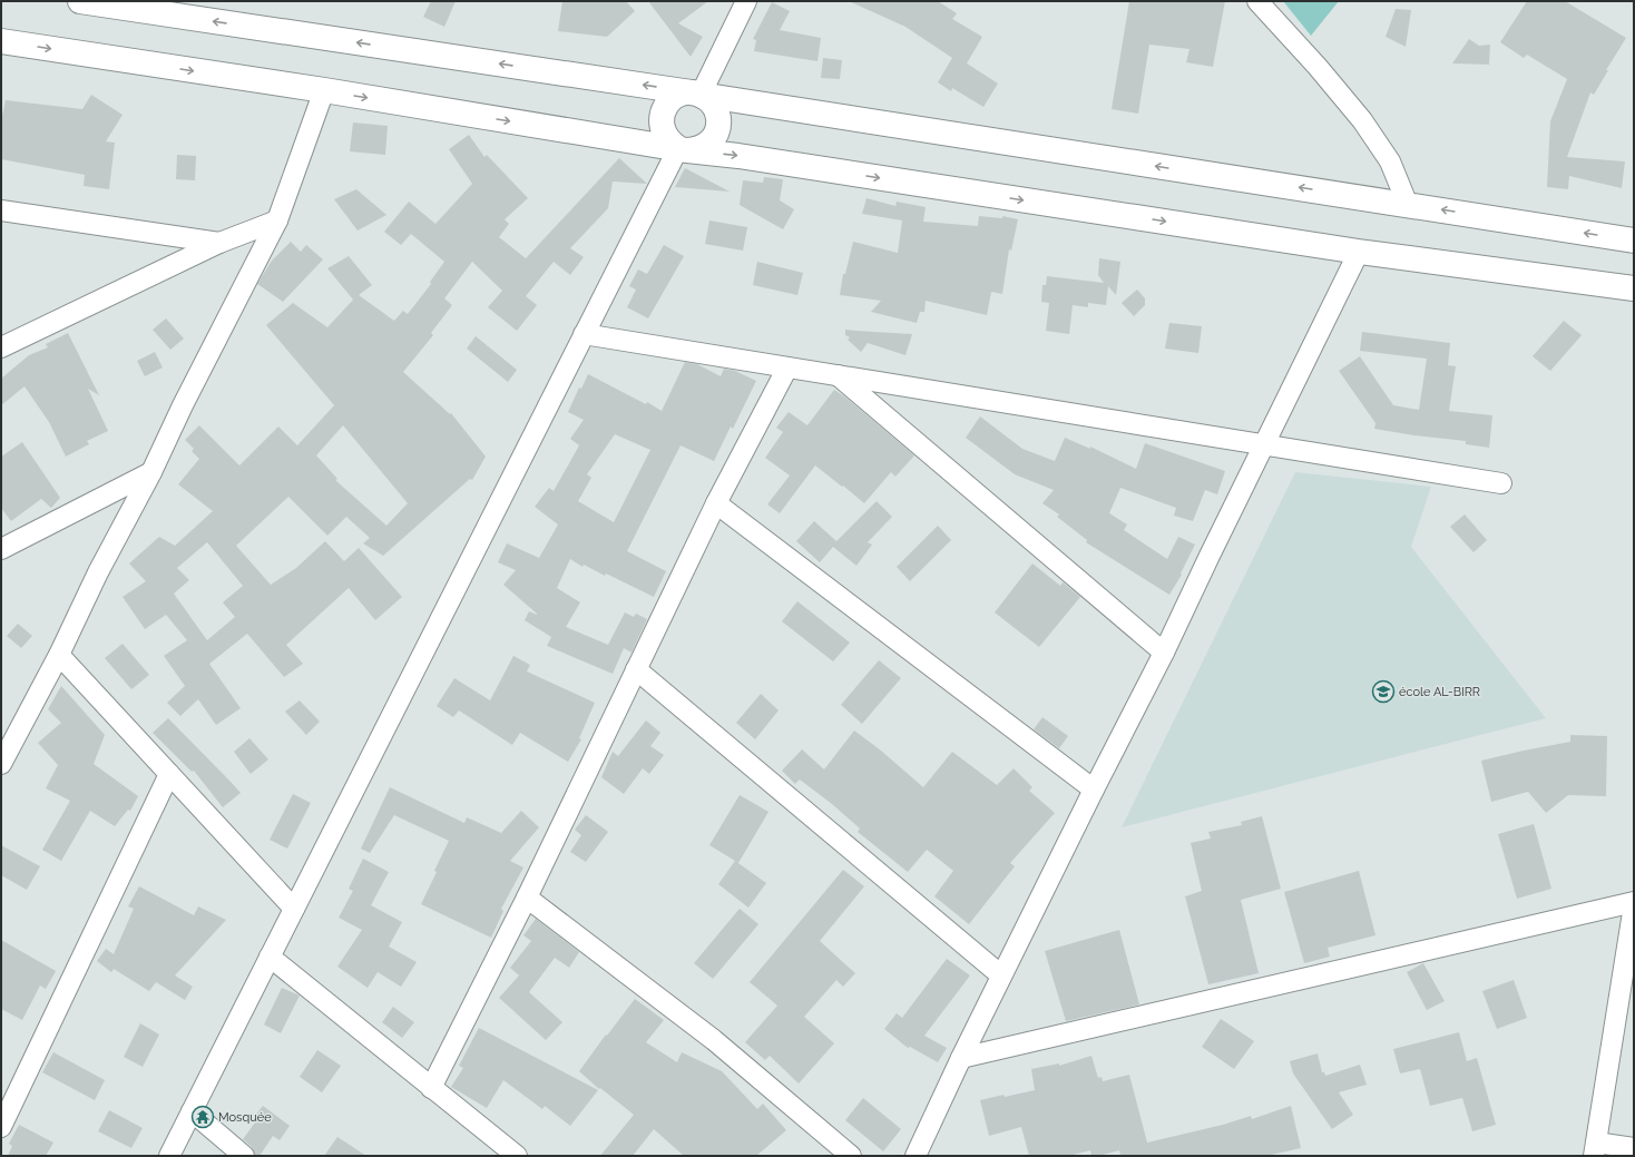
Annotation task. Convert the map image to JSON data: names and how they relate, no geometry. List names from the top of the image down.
{
  "places": {
    "school or university": ["école AL-BIRR"],
    "temple": ["Mosquée"]
  }
}
